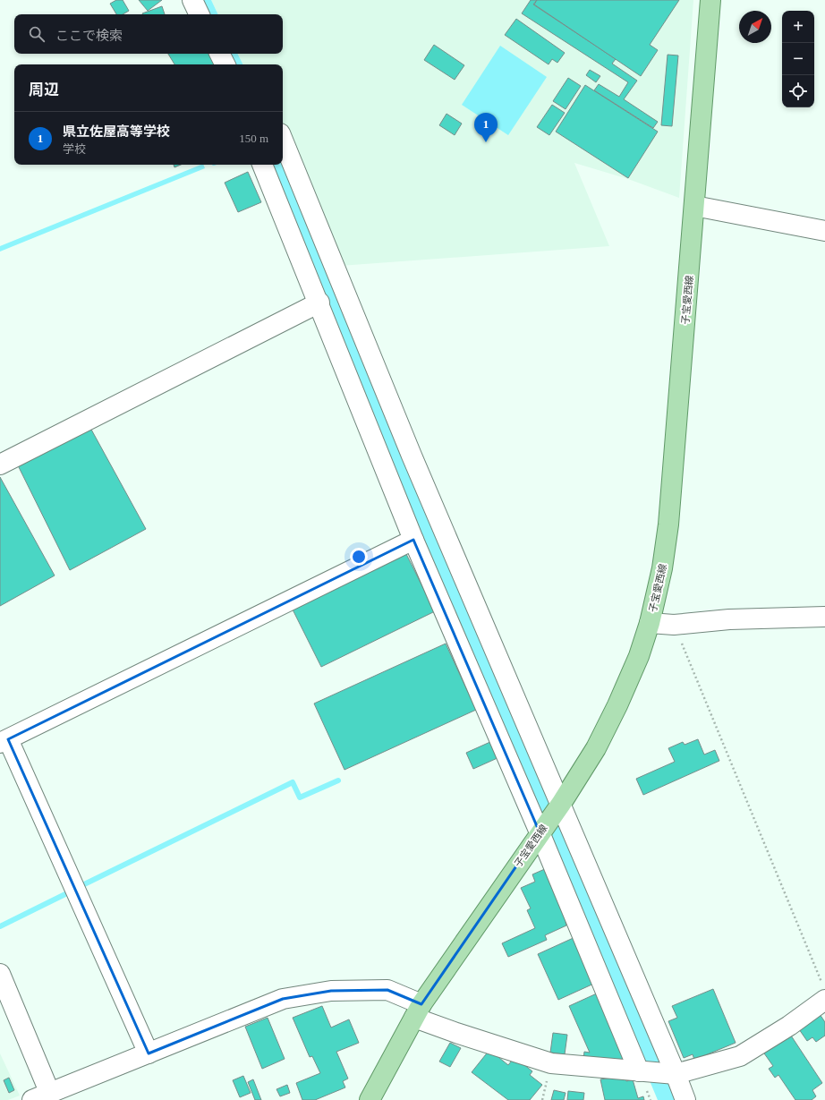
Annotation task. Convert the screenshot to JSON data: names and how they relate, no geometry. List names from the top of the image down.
{
  "streets": {
    "main road": ["子宝愛西線"]
  },
  "north": "top right",
  "page": {
    "map_buttons": ["+", "−"],
    "search": "ここで検索",
    "heading": "周辺",
    "list": [
      {
        "mark": "1",
        "name": "県立佐屋高等学校",
        "note": "学校",
        "value": "150 m"
      }
    ],
    "pins": "1"
  }
}
